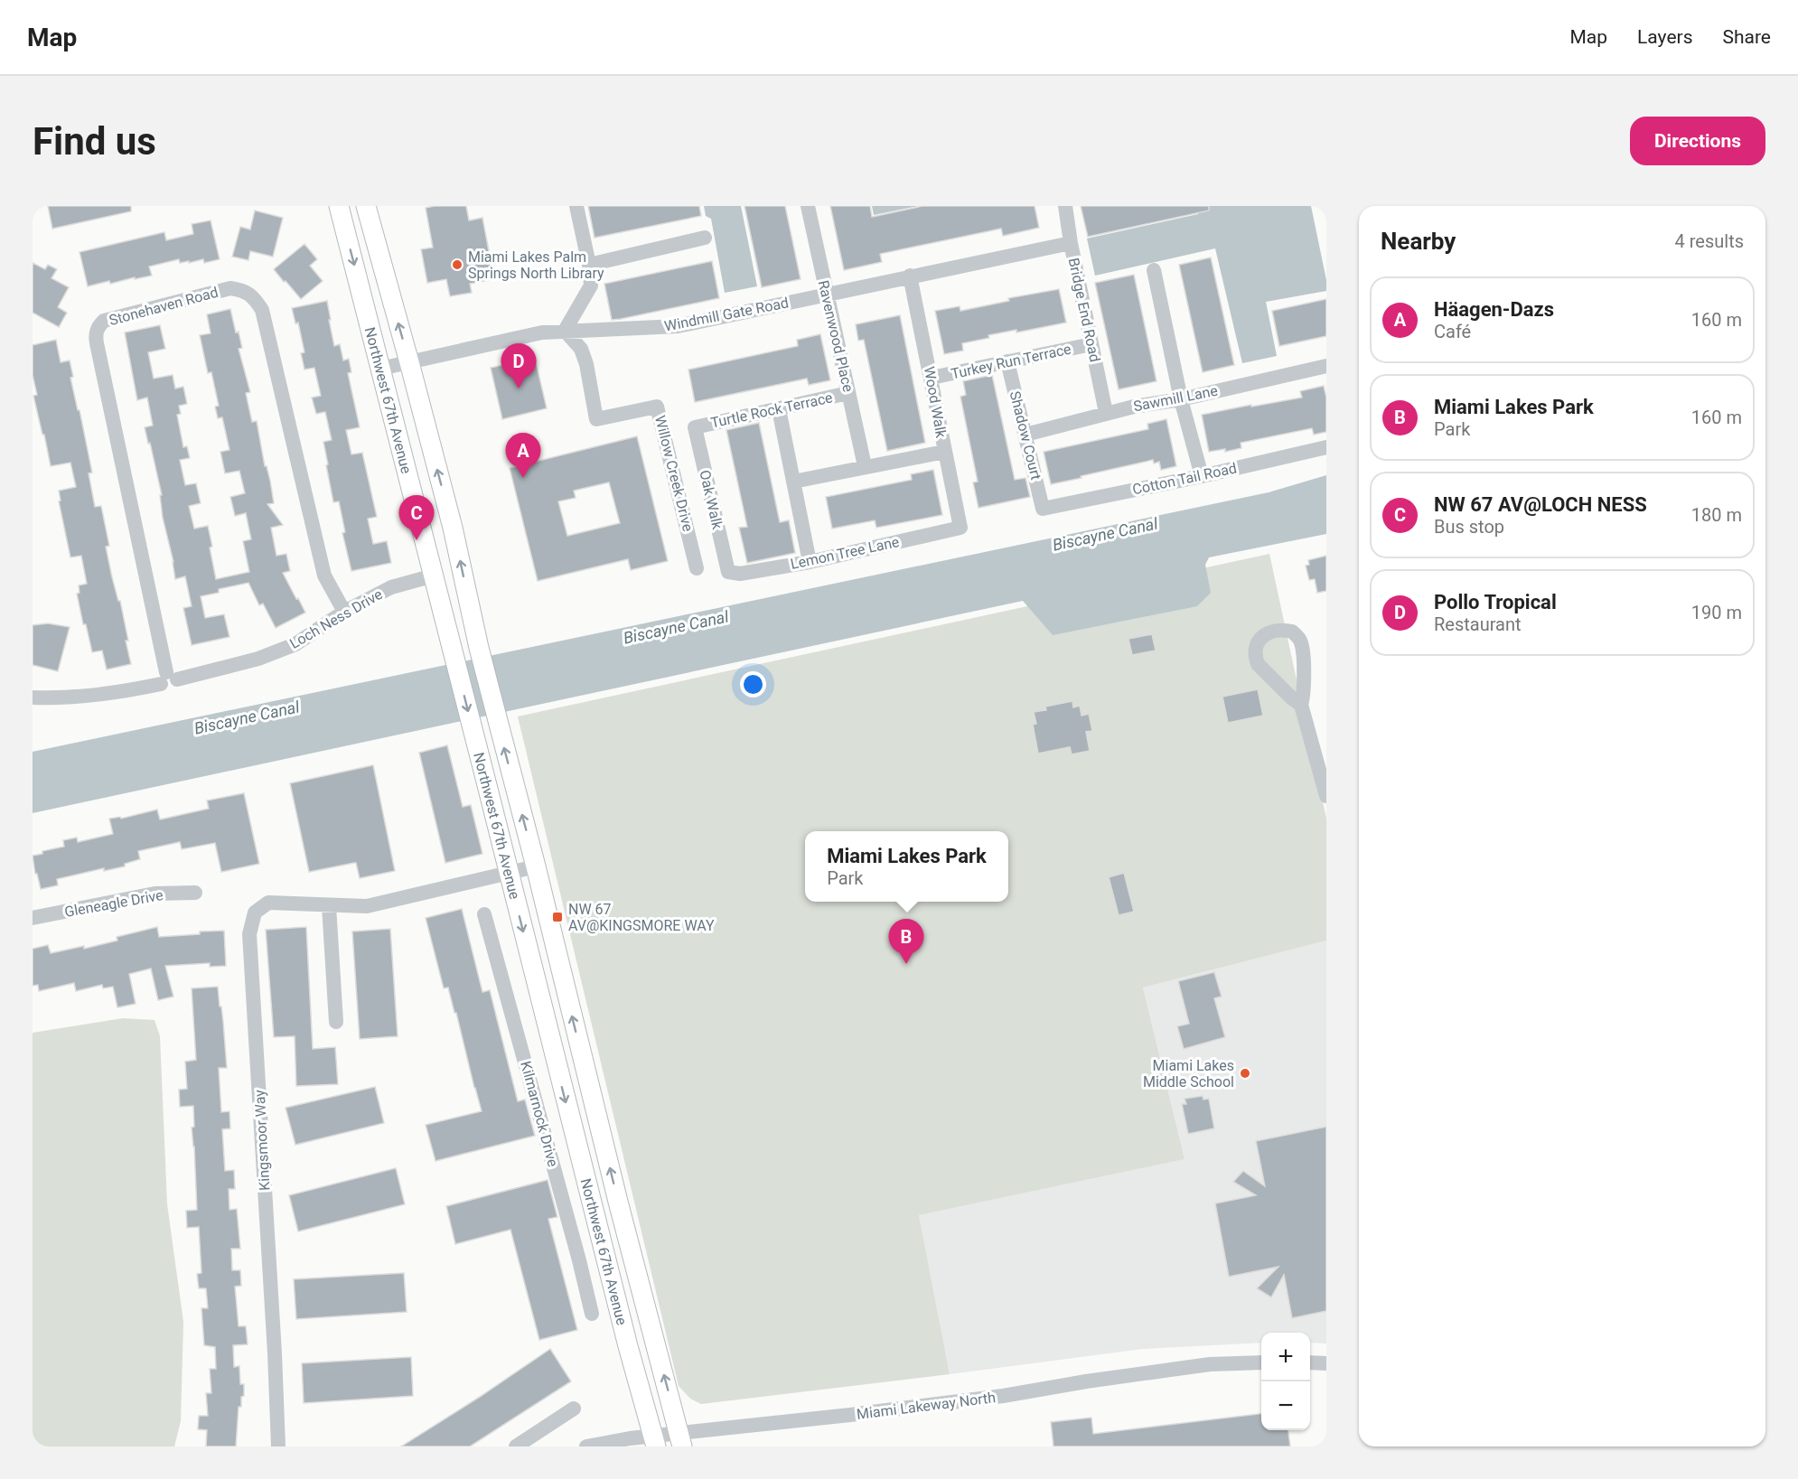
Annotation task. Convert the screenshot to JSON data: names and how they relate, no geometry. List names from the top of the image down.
{
  "streets": {
    "main road": ["Northwest 67th Avenue"],
    "street": [
      "Stonehaven Road",
      "Bridge End Road",
      "Windmill Gate Road",
      "Ravenwood Place",
      "Turkey Run Terrace",
      "Sawmill Lane",
      "Wood Walk",
      "Turtle Rock Terrace",
      "Shadow Court",
      "Willow Creek Drive",
      "Cotton Tail Road",
      "Oak Walk",
      "Lemon Tree Lane",
      "Loch Ness Drive",
      "Gleneagle Drive",
      "Kilmarnock Drive",
      "Kingsmoor Way",
      "Miami Lakeway North"
    ]
  },
  "crossings": [
    ["Stonehaven Road", "Loch Ness Drive"],
    ["Bridge End Road", "Windmill Gate Road"],
    ["Bridge End Road", "Turkey Run Terrace"],
    ["Bridge End Road", "Sawmill Lane"],
    ["Windmill Gate Road", "Ravenwood Place"],
    ["Windmill Gate Road", "Northwest 67th Avenue"],
    ["Windmill Gate Road", "Wood Walk"],
    ["Windmill Gate Road", "Willow Creek Drive"],
    ["Ravenwood Place", "Turtle Rock Terrace"],
    ["Turkey Run Terrace", "Wood Walk"],
    ["Turkey Run Terrace", "Shadow Court"],
    ["Sawmill Lane", "Shadow Court"],
    ["Northwest 67th Avenue", "Loch Ness Drive"],
    ["Northwest 67th Avenue", "Kingsmoor Way"],
    ["Northwest 67th Avenue", "Miami Lakeway North"],
    ["Wood Walk", "Lemon Tree Lane"],
    ["Turtle Rock Terrace", "Oak Walk"],
    ["Shadow Court", "Cotton Tail Road"],
    ["Oak Walk", "Lemon Tree Lane"]
  ],
  "water": ["Biscayne Canal"],
  "places": {
    "other": ["Miami Lakes Palm Springs North Library", "Miami Lakes Middle School"],
    "transit": ["NW 67 AV@KINGSMORE WAY"]
  },
  "page": {
    "header": "Map",
    "nav": ["Map", "Layers", "Share"],
    "buttons": "Directions",
    "title": "Find us",
    "heading": ["Nearby", "4 results"],
    "list": [
      {
        "mark": "A",
        "name": "Häagen-Dazs",
        "note": "Café",
        "value": "160 m"
      },
      {
        "mark": "B",
        "name": "Miami Lakes Park",
        "note": "Park",
        "value": "160 m"
      },
      {
        "mark": "C",
        "name": "NW 67 AV@LOCH NESS",
        "note": "Bus stop",
        "value": "180 m"
      },
      {
        "mark": "D",
        "name": "Pollo Tropical",
        "note": "Restaurant",
        "value": "190 m"
      }
    ],
    "pins": [
      "D",
      "A",
      "C",
      "B"
    ],
    "popup": ["Miami Lakes Park", "Park"],
    "map_buttons": ["+", "−"]
  }
}
